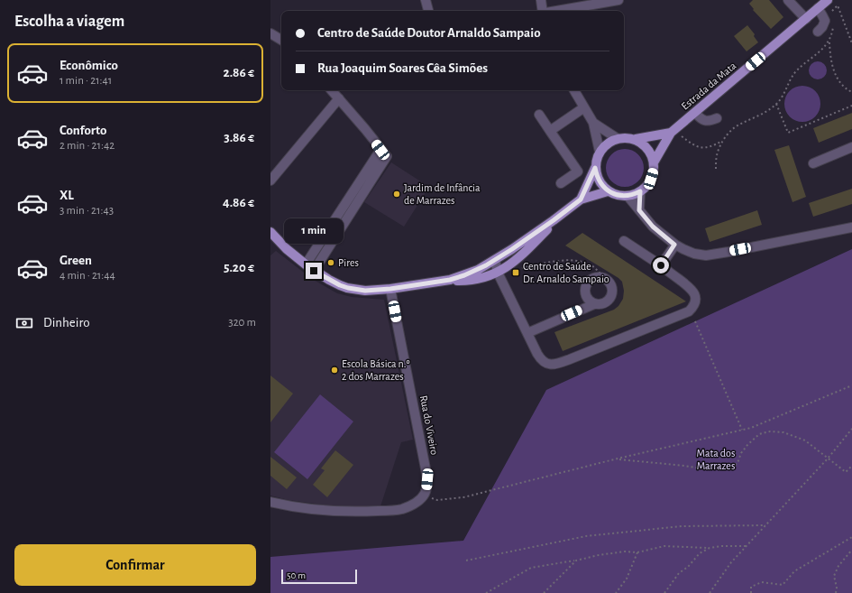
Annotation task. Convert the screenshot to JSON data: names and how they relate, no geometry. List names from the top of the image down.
{
  "streets": {
    "main road": ["Estrada da Mata"],
    "street": ["Rua do Viveiro"]
  },
  "parks": ["Mata dos Marrazes"],
  "places": {
    "other": ["Jardim de Infância de Marrazes", "Pires", "Escola Básica n.º 2 dos Marrazes"],
    "transit": ["Centro de Saúde Dr. Arnaldo Sampaio"]
  },
  "scale_bar": "50 m",
  "page": {
    "heading": "Escolha a viagem",
    "banner": ["Centro de Saúde Doutor Arnaldo Sampaio", "Rua Joaquim Soares Cêa Simões"],
    "list": [
      {
        "name": "Econômico",
        "note": "1 min · 21:41",
        "value": "2.86 €"
      },
      {
        "name": "Conforto",
        "note": "2 min · 21:42",
        "value": "3.86 €"
      },
      {
        "name": "XL",
        "note": "3 min · 21:43",
        "value": "4.86 €"
      },
      {
        "name": "Green",
        "note": "4 min · 21:44",
        "value": "5.20 €"
      }
    ],
    "bubble": "1 min",
    "pay": ["Dinheiro", "320 m"],
    "buttons": "Confirmar",
    "scale": "50 m"
  }
}
